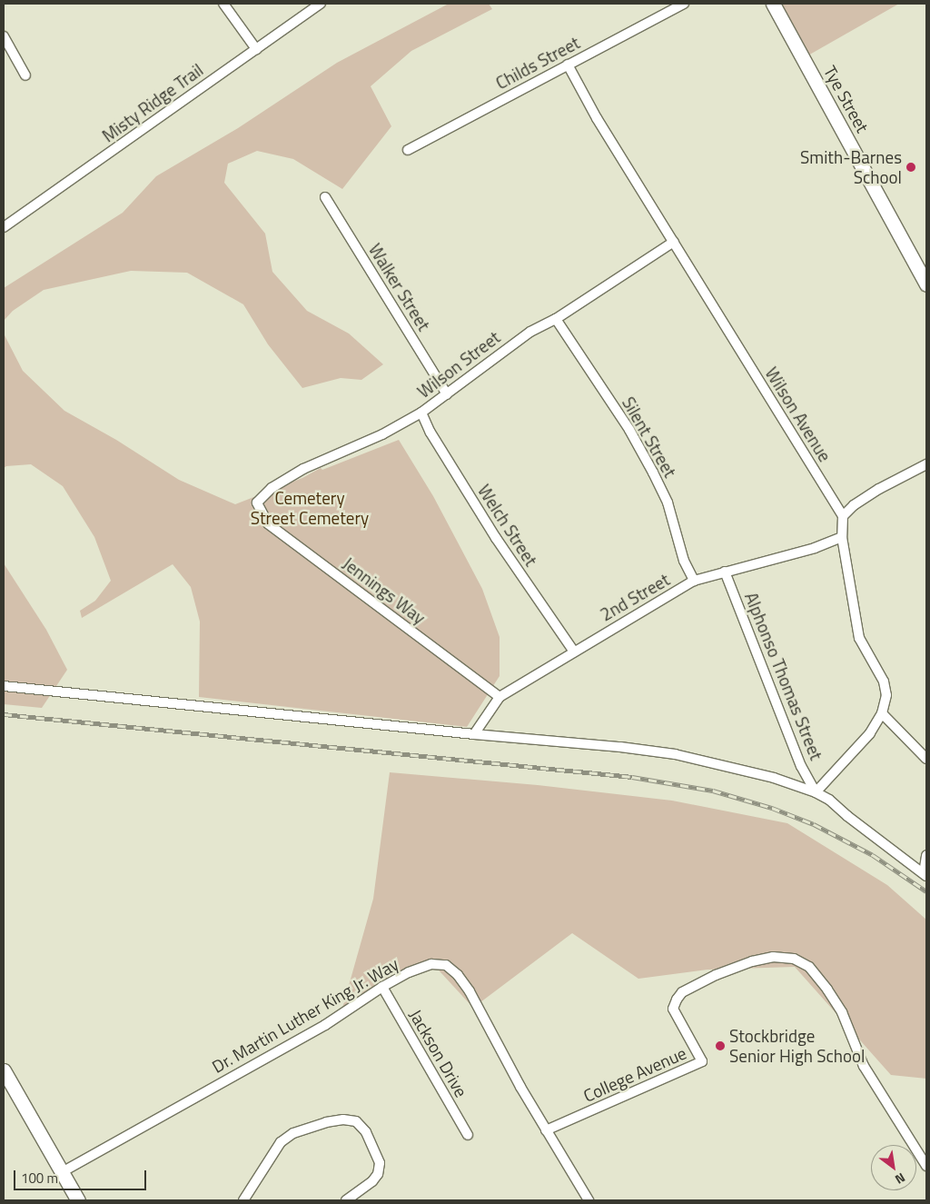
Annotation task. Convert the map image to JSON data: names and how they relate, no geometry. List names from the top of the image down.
{
  "streets": {
    "street": [
      "Childs Street",
      "Tye Street",
      "Misty Ridge Trail",
      "Walker Street",
      "Wilson Street",
      "Wilson Avenue",
      "Silent Street",
      "Welch Street",
      "Jennings Way",
      "2nd Street",
      "Alphonso Thomas Street",
      "Dr. Martin Luther King Jr. Way",
      "Jackson Drive",
      "College Avenue"
    ]
  },
  "crossings": [
    ["Childs Street", "Wilson Avenue"],
    ["Walker Street", "Wilson Street"],
    ["Wilson Street", "Wilson Avenue"],
    ["Wilson Street", "Silent Street"],
    ["Wilson Street", "Welch Street"],
    ["Wilson Street", "Jennings Way"],
    ["Silent Street", "2nd Street"],
    ["Welch Street", "2nd Street"],
    ["Jennings Way", "2nd Street"],
    ["2nd Street", "Alphonso Thomas Street"],
    ["Dr. Martin Luther King Jr. Way", "Jackson Drive"],
    ["Dr. Martin Luther King Jr. Way", "College Avenue"]
  ],
  "parks": ["Cemetery Street Cemetery"],
  "places": ["Smith-Barnes School", "Stockbridge Senior High School"],
  "scale_bar": "100 m",
  "north": "bottom right"
}
